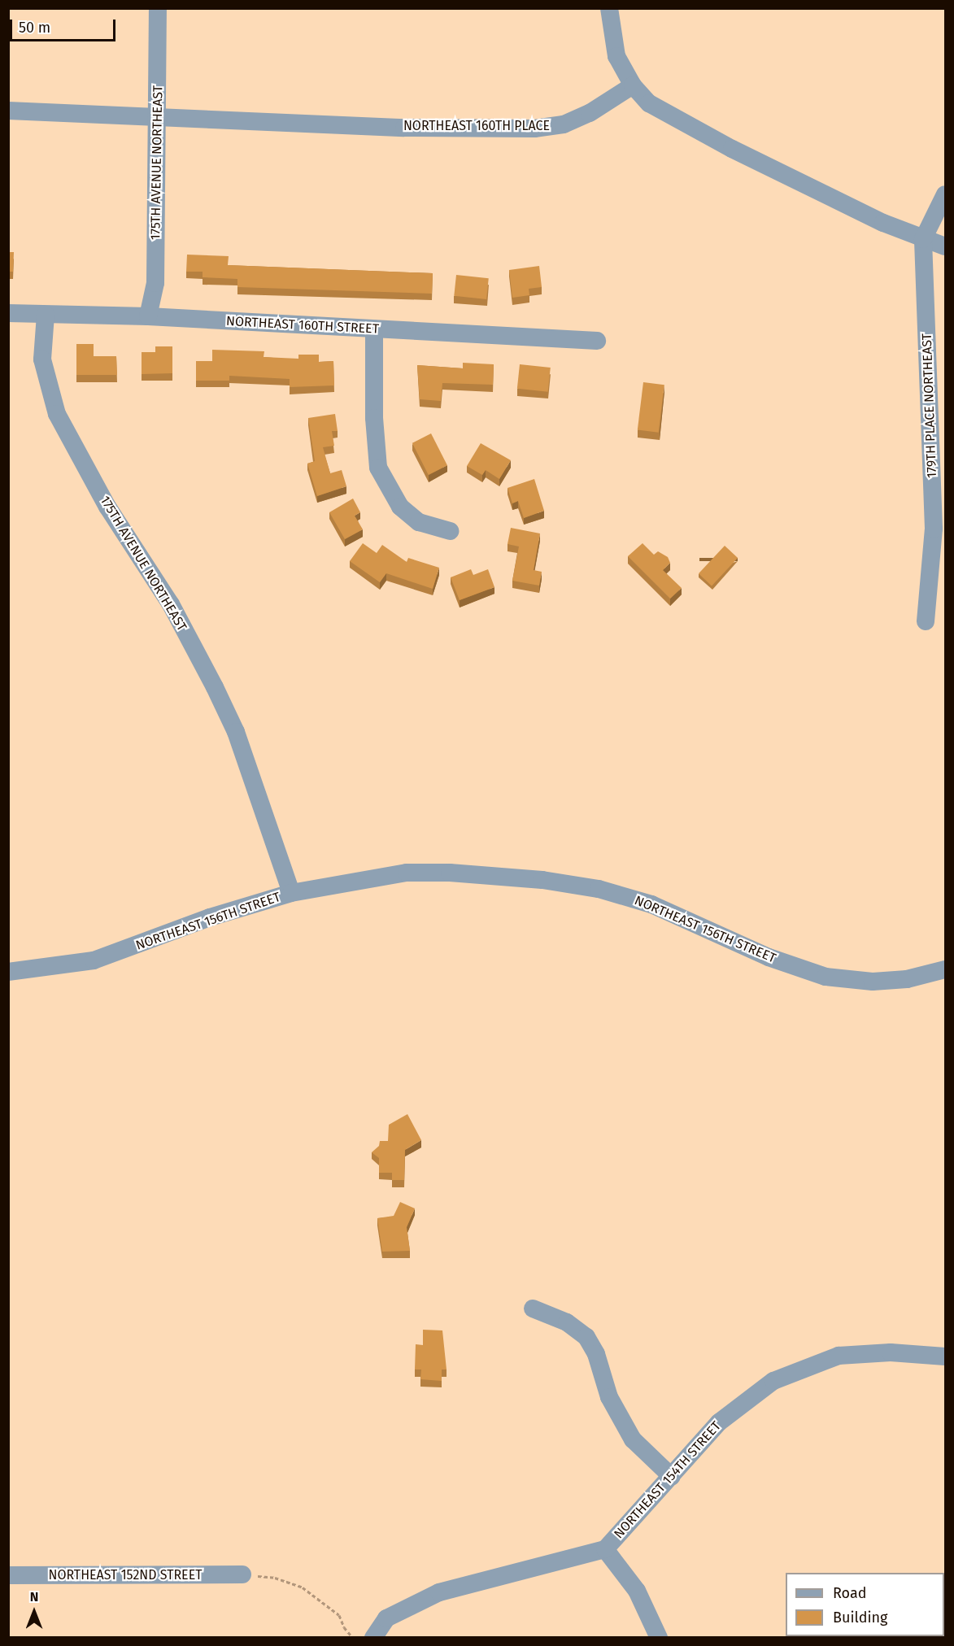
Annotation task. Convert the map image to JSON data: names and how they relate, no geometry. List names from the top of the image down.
{
  "streets": {
    "street": [
      "NORTHEAST 160TH PLACE",
      "175TH AVENUE NORTHEAST",
      "NORTHEAST 160TH STREET",
      "179TH PLACE NORTHEAST",
      "NORTHEAST 156TH STREET",
      "NORTHEAST 154TH STREET",
      "NORTHEAST 152ND STREET"
    ]
  },
  "crossings": [
    ["NORTHEAST 160TH PLACE", "175TH AVENUE NORTHEAST"],
    ["175TH AVENUE NORTHEAST", "NORTHEAST 160TH STREET"],
    ["175TH AVENUE NORTHEAST", "NORTHEAST 156TH STREET"]
  ],
  "legend": ["Road", "Building"],
  "scale_bar": "50 m",
  "north": "top"
}
